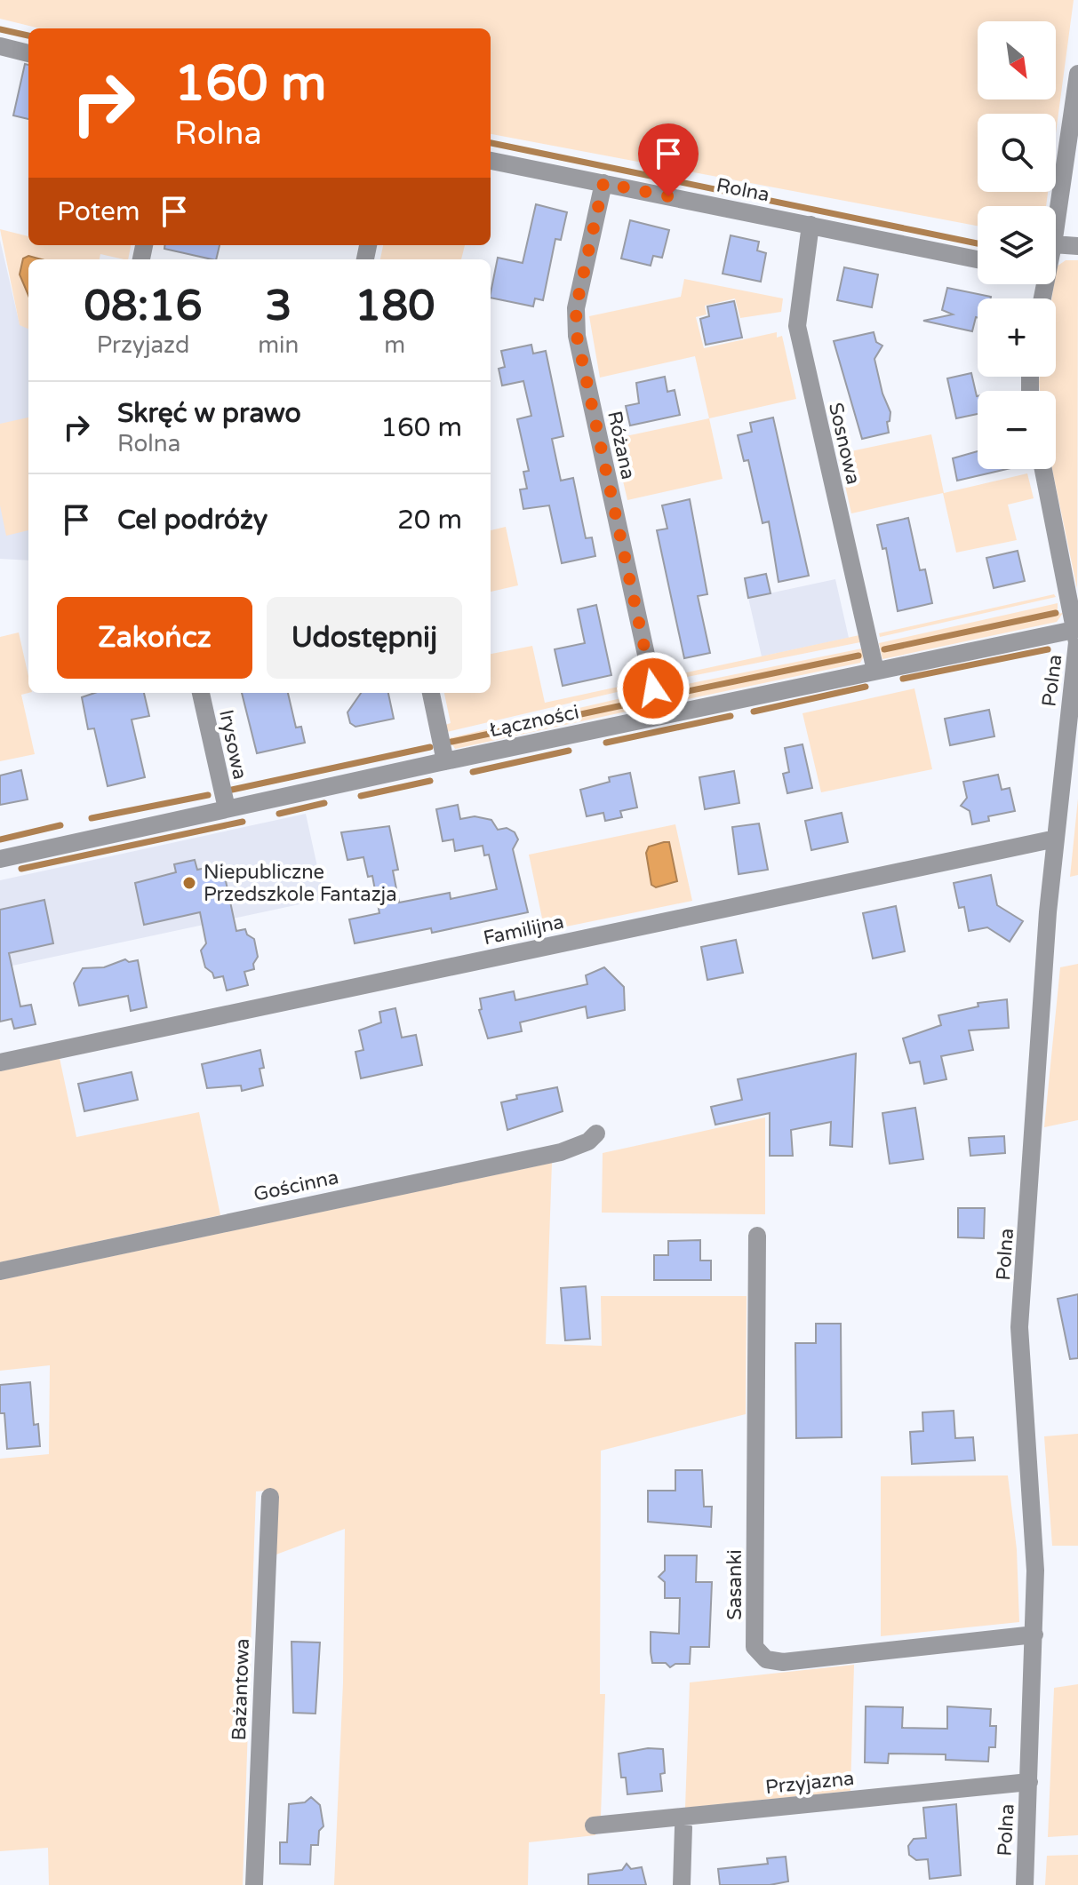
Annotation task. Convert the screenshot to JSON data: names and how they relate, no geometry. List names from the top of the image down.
{
  "streets": {
    "street": [
      "Rolna",
      "Sosnowa",
      "Różana",
      "Polna",
      "Łączności",
      "Irysowa",
      "Familijna",
      "Gościnna",
      "Sasanki",
      "Bażantowa",
      "Przyjazna"
    ]
  },
  "crossings": [
    ["Rolna", "Sosnowa"],
    ["Rolna", "Różana"],
    ["Sosnowa", "Łączności"],
    ["Różana", "Łączności"],
    ["Polna", "Łączności"],
    ["Polna", "Familijna"],
    ["Polna", "Sasanki"],
    ["Polna", "Przyjazna"],
    ["Łączności", "Irysowa"]
  ],
  "places": ["Niepubliczne Przedszkole Fantazja"],
  "north": "bottom right",
  "page": {
    "map_buttons": ["+", "−"],
    "turn": ["160 m", "Rolna"],
    "then": "Potem",
    "eta": [
      "08:16",
      "Przyjazd",
      "3",
      "min",
      "180",
      "m"
    ],
    "list": [
      {
        "name": "Skręć w prawo",
        "note": "Rolna",
        "value": "160 m"
      },
      {
        "name": "Cel podróży",
        "value": "20 m"
      }
    ],
    "buttons": ["Zakończ", "Udostępnij"]
  }
}
